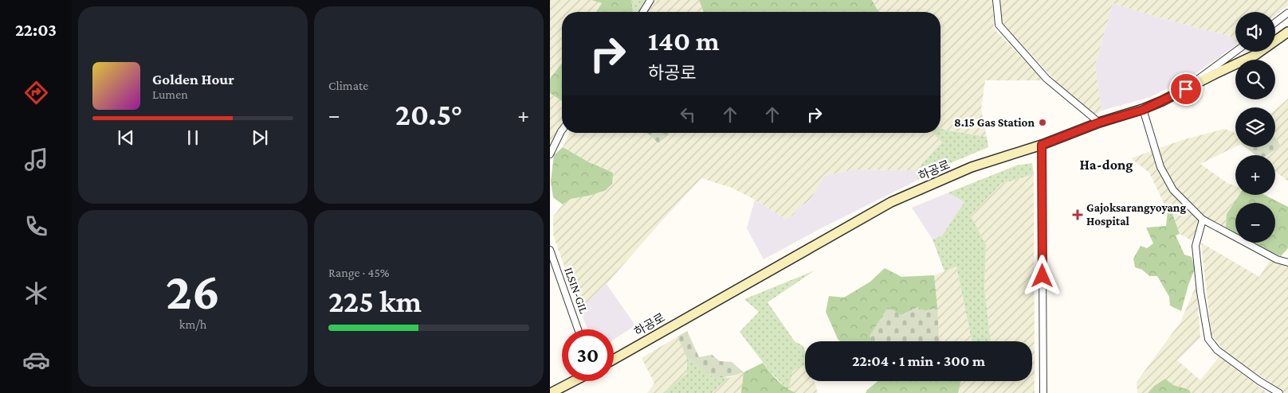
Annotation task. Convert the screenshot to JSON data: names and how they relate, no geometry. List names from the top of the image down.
{
  "streets": {
    "main road": ["하공로"],
    "street": ["ILSIN-GIL"]
  },
  "districts": ["Ha-dong"],
  "places": {
    "other": ["8.15 Gas Station"],
    "health": ["Gajoksarangyoyang Hospital"]
  },
  "page": {
    "tabs": "22:03",
    "tile": [
      "Climate",
      ["26", "km/h"],
      ["Range · 45%", "225 km"]
    ],
    "map_buttons": ["+", "−"],
    "turn": ["140 m", "하공로"],
    "song": ["Golden Hour", "Lumen"],
    "heat": ["−", "20.5°", "+"],
    "limit": "30",
    "trip": "22:04 · 1 min · 300 m"
  }
}
